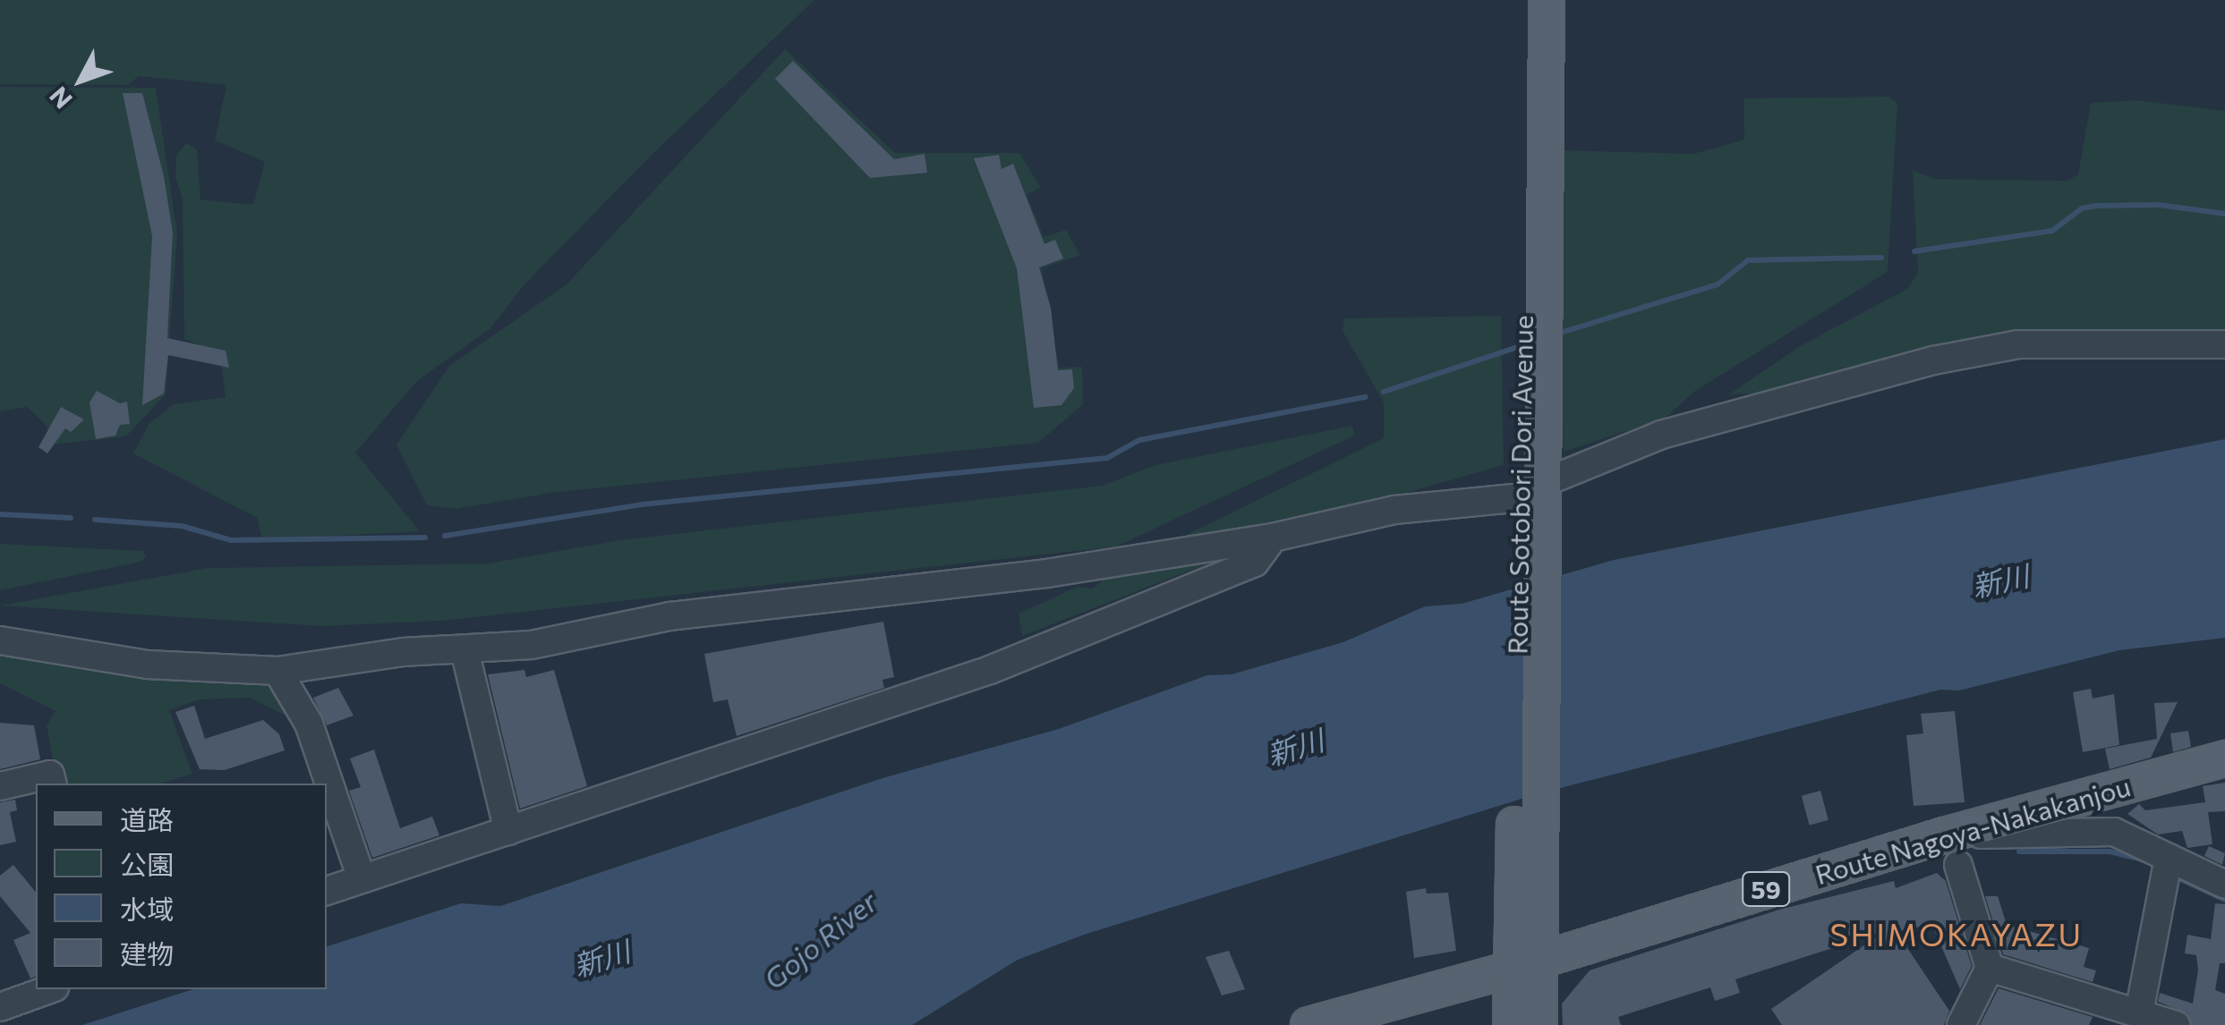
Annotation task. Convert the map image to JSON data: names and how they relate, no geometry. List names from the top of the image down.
{
  "streets": {
    "main road": ["Route Sotobori Dori Avenue", "Route Nagoya-Nakakanjou", "59"]
  },
  "crossings": [
    ["Route Sotobori Dori Avenue", "Route Nagoya-Nakakanjou"]
  ],
  "districts": ["SHIMOKAYAZU"],
  "water": ["新川", "Gojo River"],
  "legend": [
    "道路",
    "公園",
    "水域",
    "建物"
  ],
  "north": "bottom left"
}
